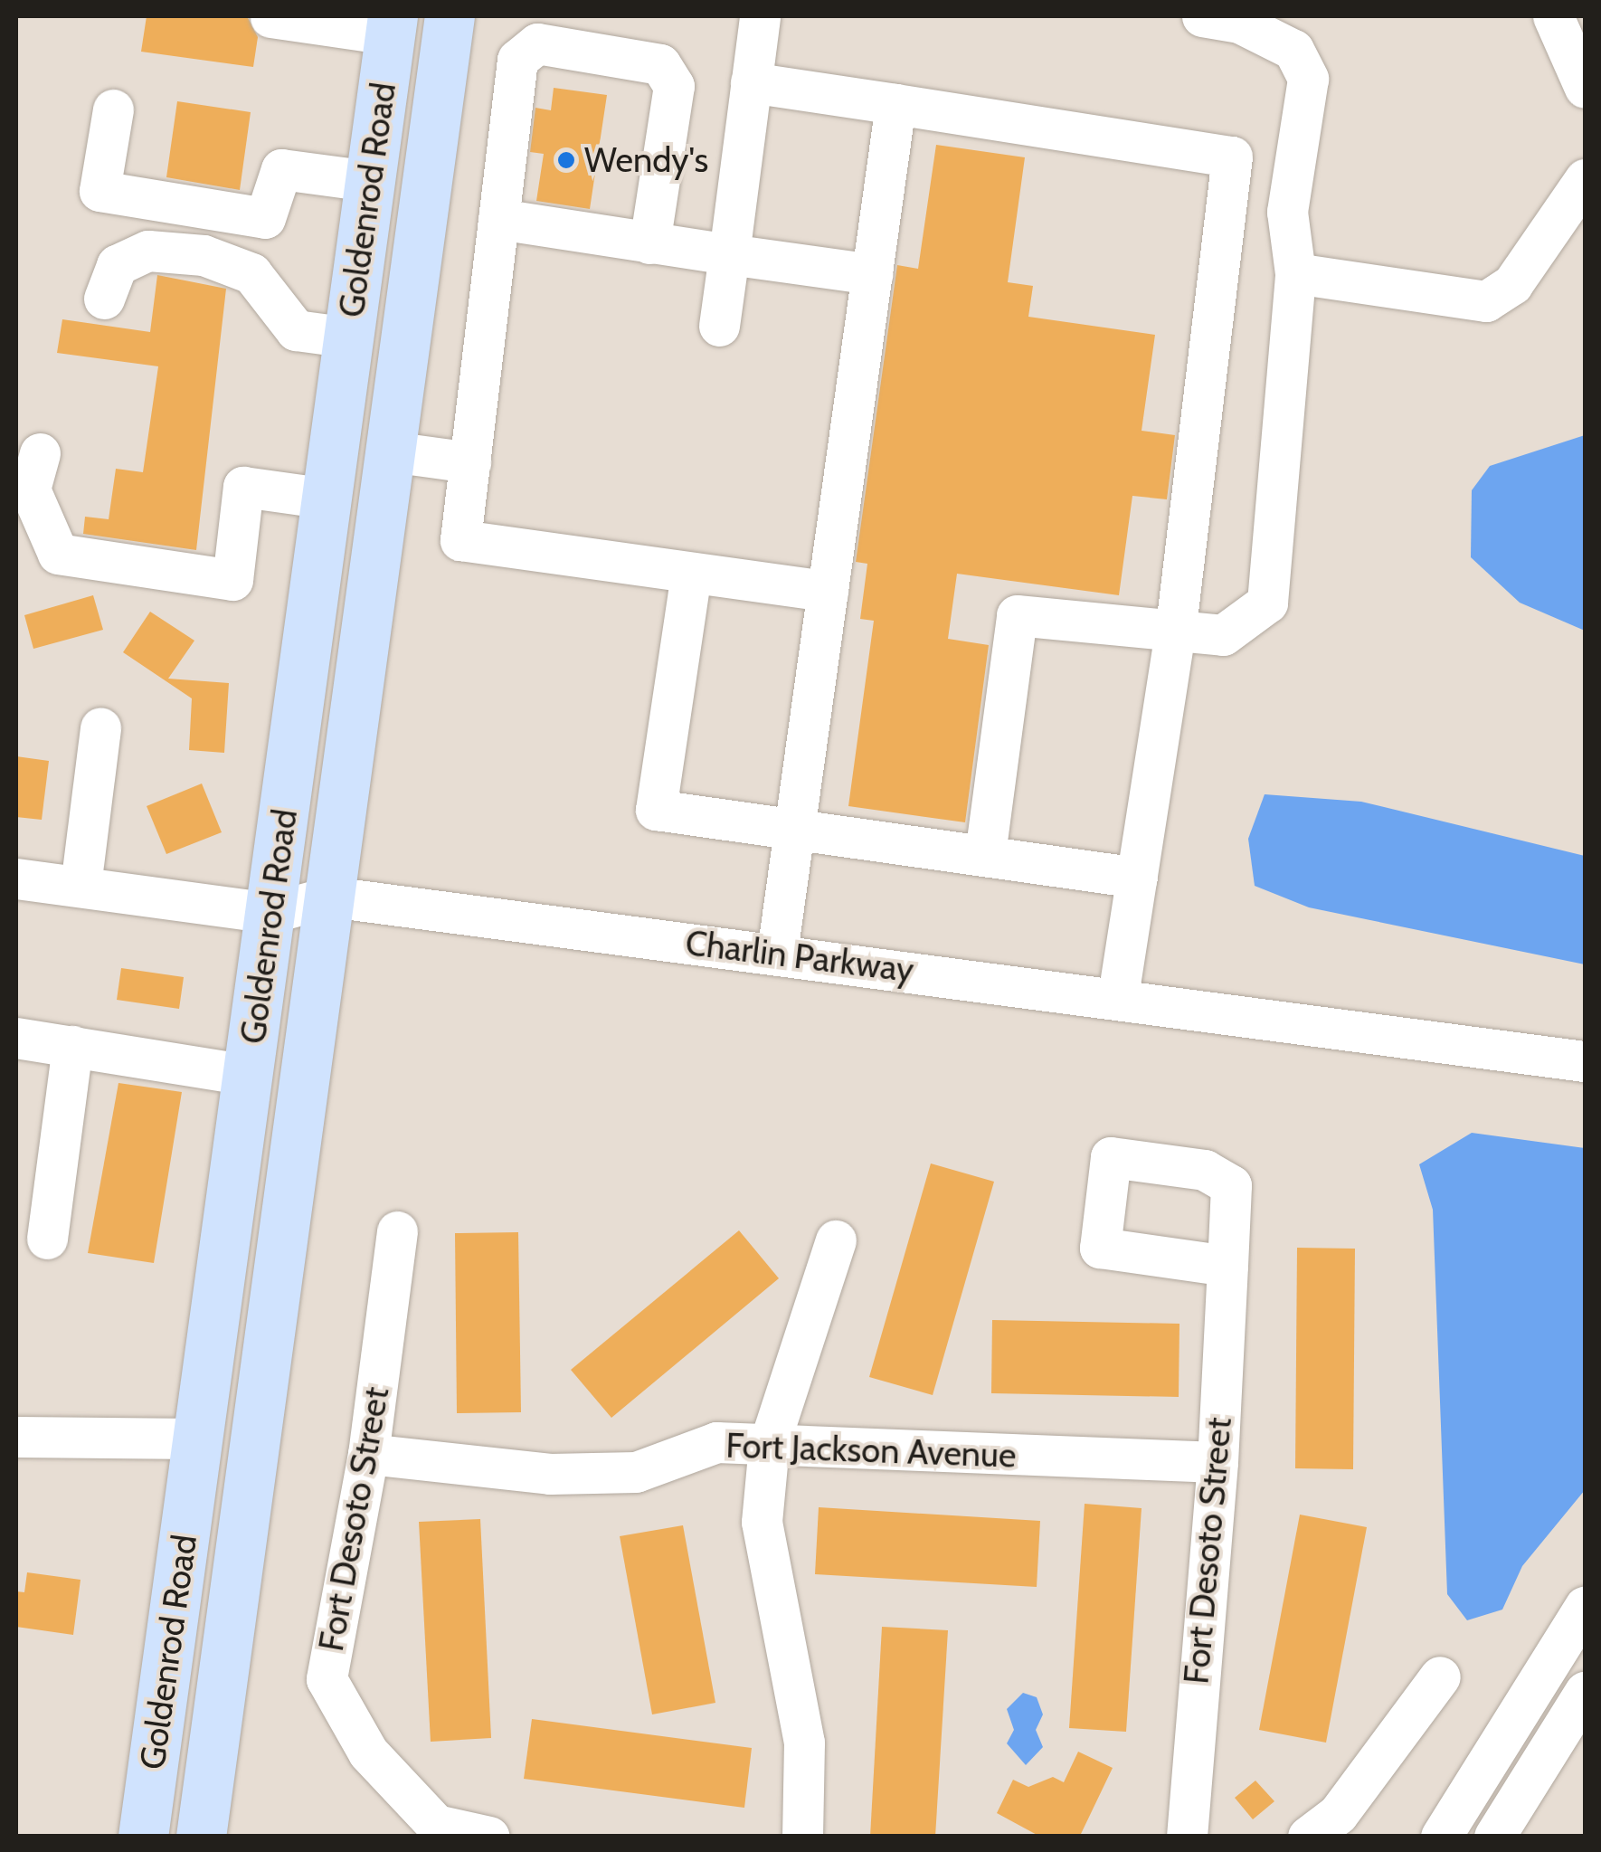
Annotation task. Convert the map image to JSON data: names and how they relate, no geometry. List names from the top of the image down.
{
  "streets": {
    "main road": ["Goldenrod Road"],
    "street": ["Charlin Parkway", "Fort Jackson Avenue", "Fort Desoto Street"]
  },
  "crossings": [
    ["Goldenrod Road", "Charlin Parkway"],
    ["Fort Jackson Avenue", "Fort Desoto Street"]
  ],
  "places": ["Wendy's"]
}
